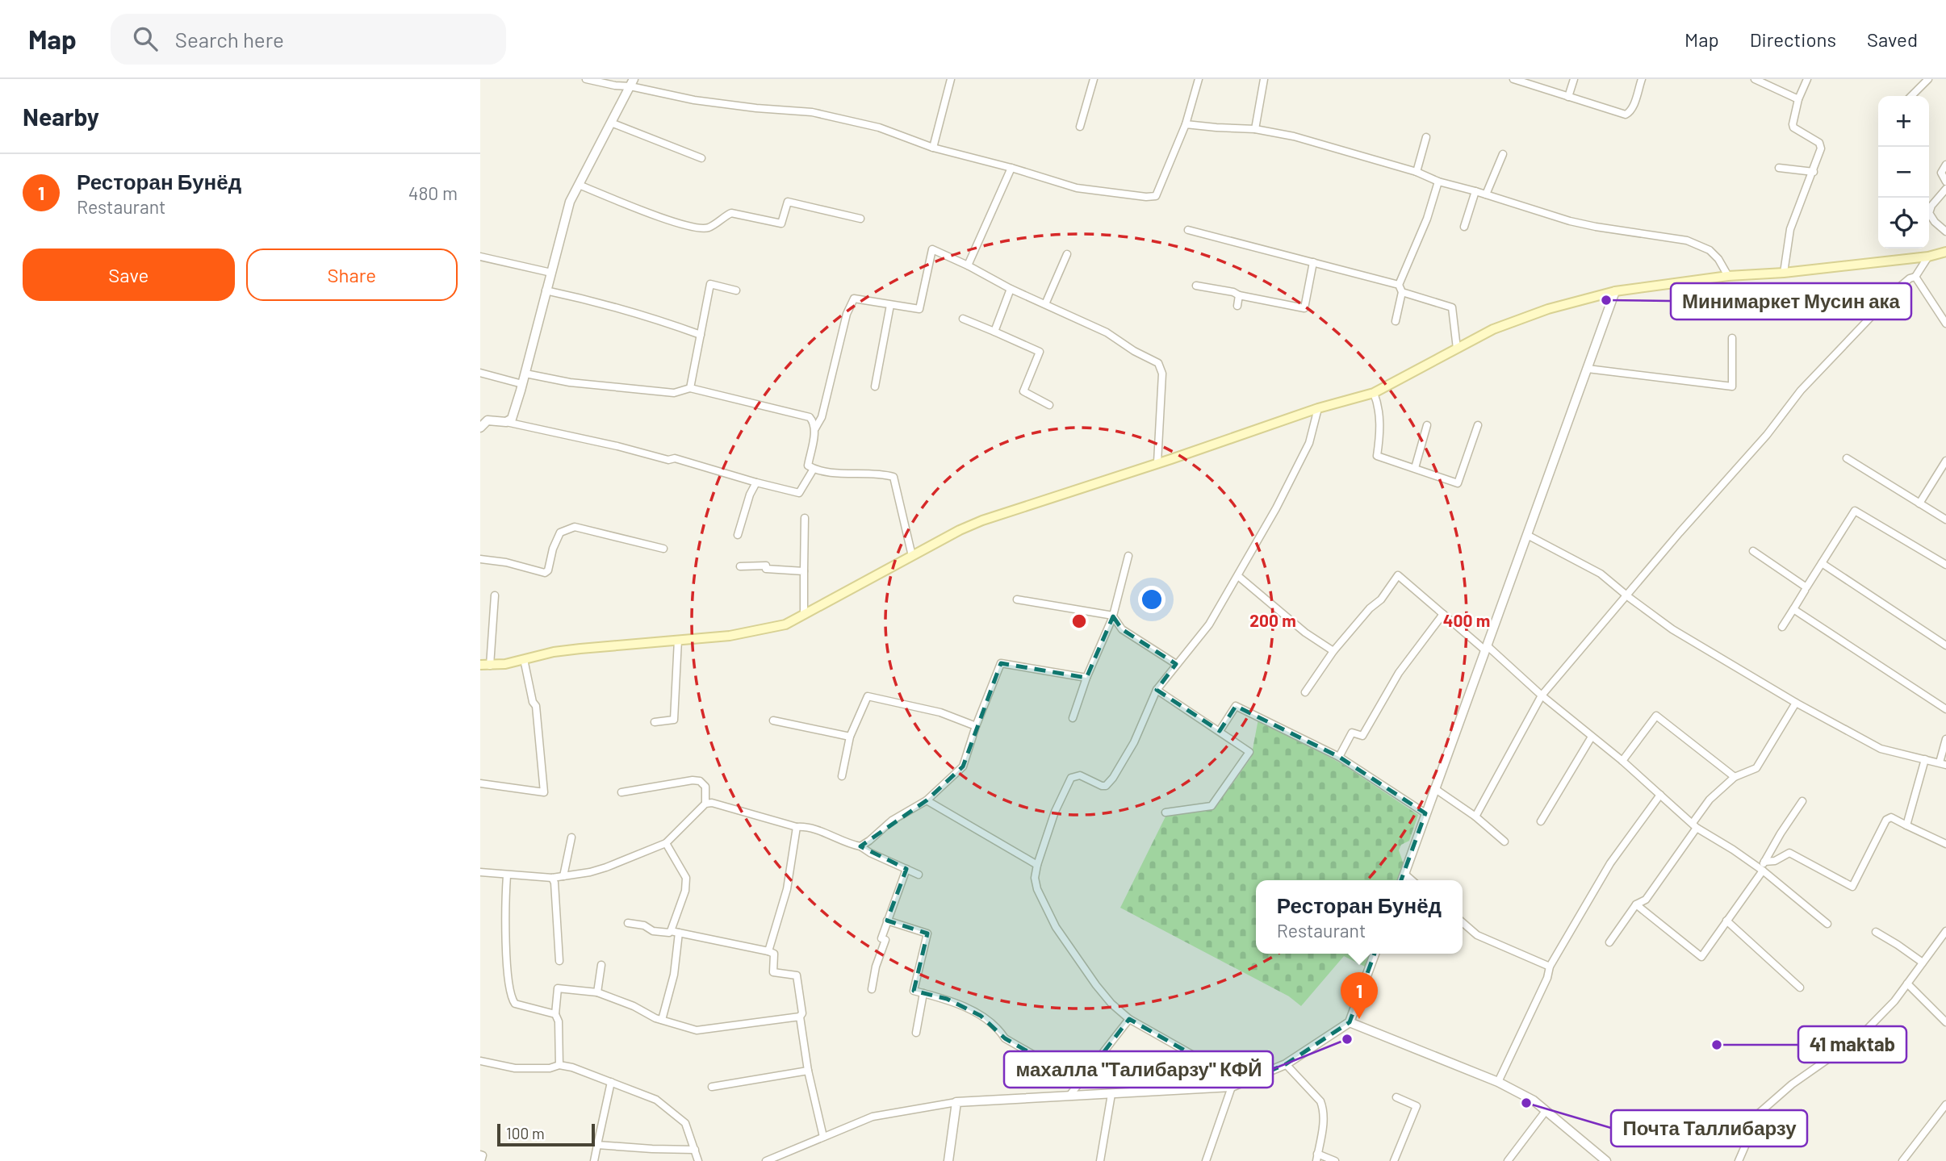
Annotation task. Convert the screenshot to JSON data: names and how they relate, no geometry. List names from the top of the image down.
{
  "places": [
    "Минимаркет Мусин ака",
    "махалла \"Талибарзу\" КФЙ",
    "41 maktab",
    "Почта Таллибарзу"
  ],
  "scale_bar": "100 m",
  "page": {
    "header": "Map",
    "search": "Search here",
    "nav": ["Map", "Directions", "Saved"],
    "heading": "Nearby",
    "map_buttons": ["+", "−"],
    "list": [
      {
        "mark": "1",
        "name": "Ресторан Бунёд",
        "note": "Restaurant",
        "value": "480 m"
      }
    ],
    "buttons": ["Save", "Share"],
    "popup": ["Ресторан Бунёд", "Restaurant"],
    "pins": "1",
    "scale": "100 m"
  },
  "rings": ["200 m", "400 m"]
}
